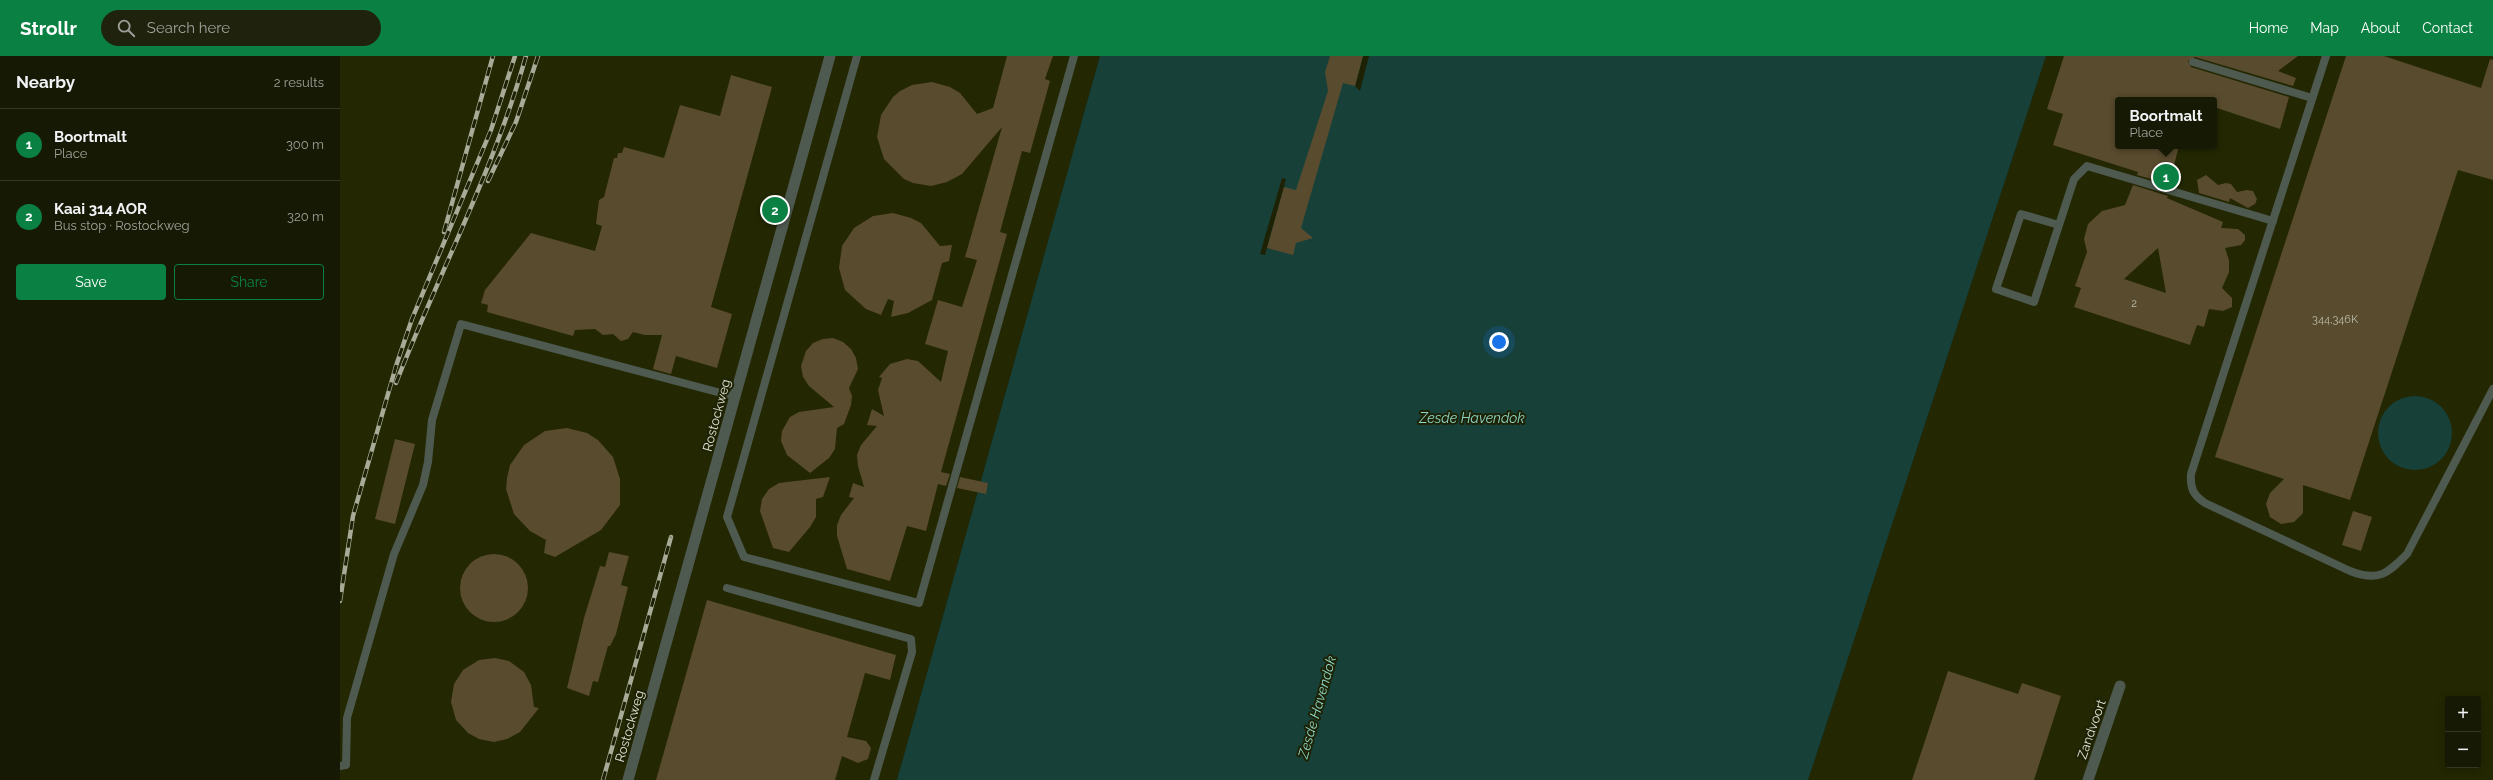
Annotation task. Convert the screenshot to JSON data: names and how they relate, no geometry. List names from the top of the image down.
{
  "streets": {
    "street": ["Rostockweg", "Zandvoort"]
  },
  "water": ["Zesde Havendok"],
  "house_numbers": ["2", "344,346K"],
  "page": {
    "header": "Strollr",
    "search": "Search here",
    "nav": [
      "Home",
      "Map",
      "About",
      "Contact"
    ],
    "heading": ["Nearby", "2 results"],
    "popup": ["Boortmalt", "Place"],
    "list": [
      {
        "mark": "1",
        "name": "Boortmalt",
        "note": "Place",
        "value": "300 m"
      },
      {
        "mark": "2",
        "name": "Kaai 314 AOR",
        "note": "Bus stop · Rostockweg",
        "value": "320 m"
      }
    ],
    "pins": ["1", "2"],
    "buttons": ["Save", "Share"],
    "map_buttons": ["+", "−"]
  }
}
